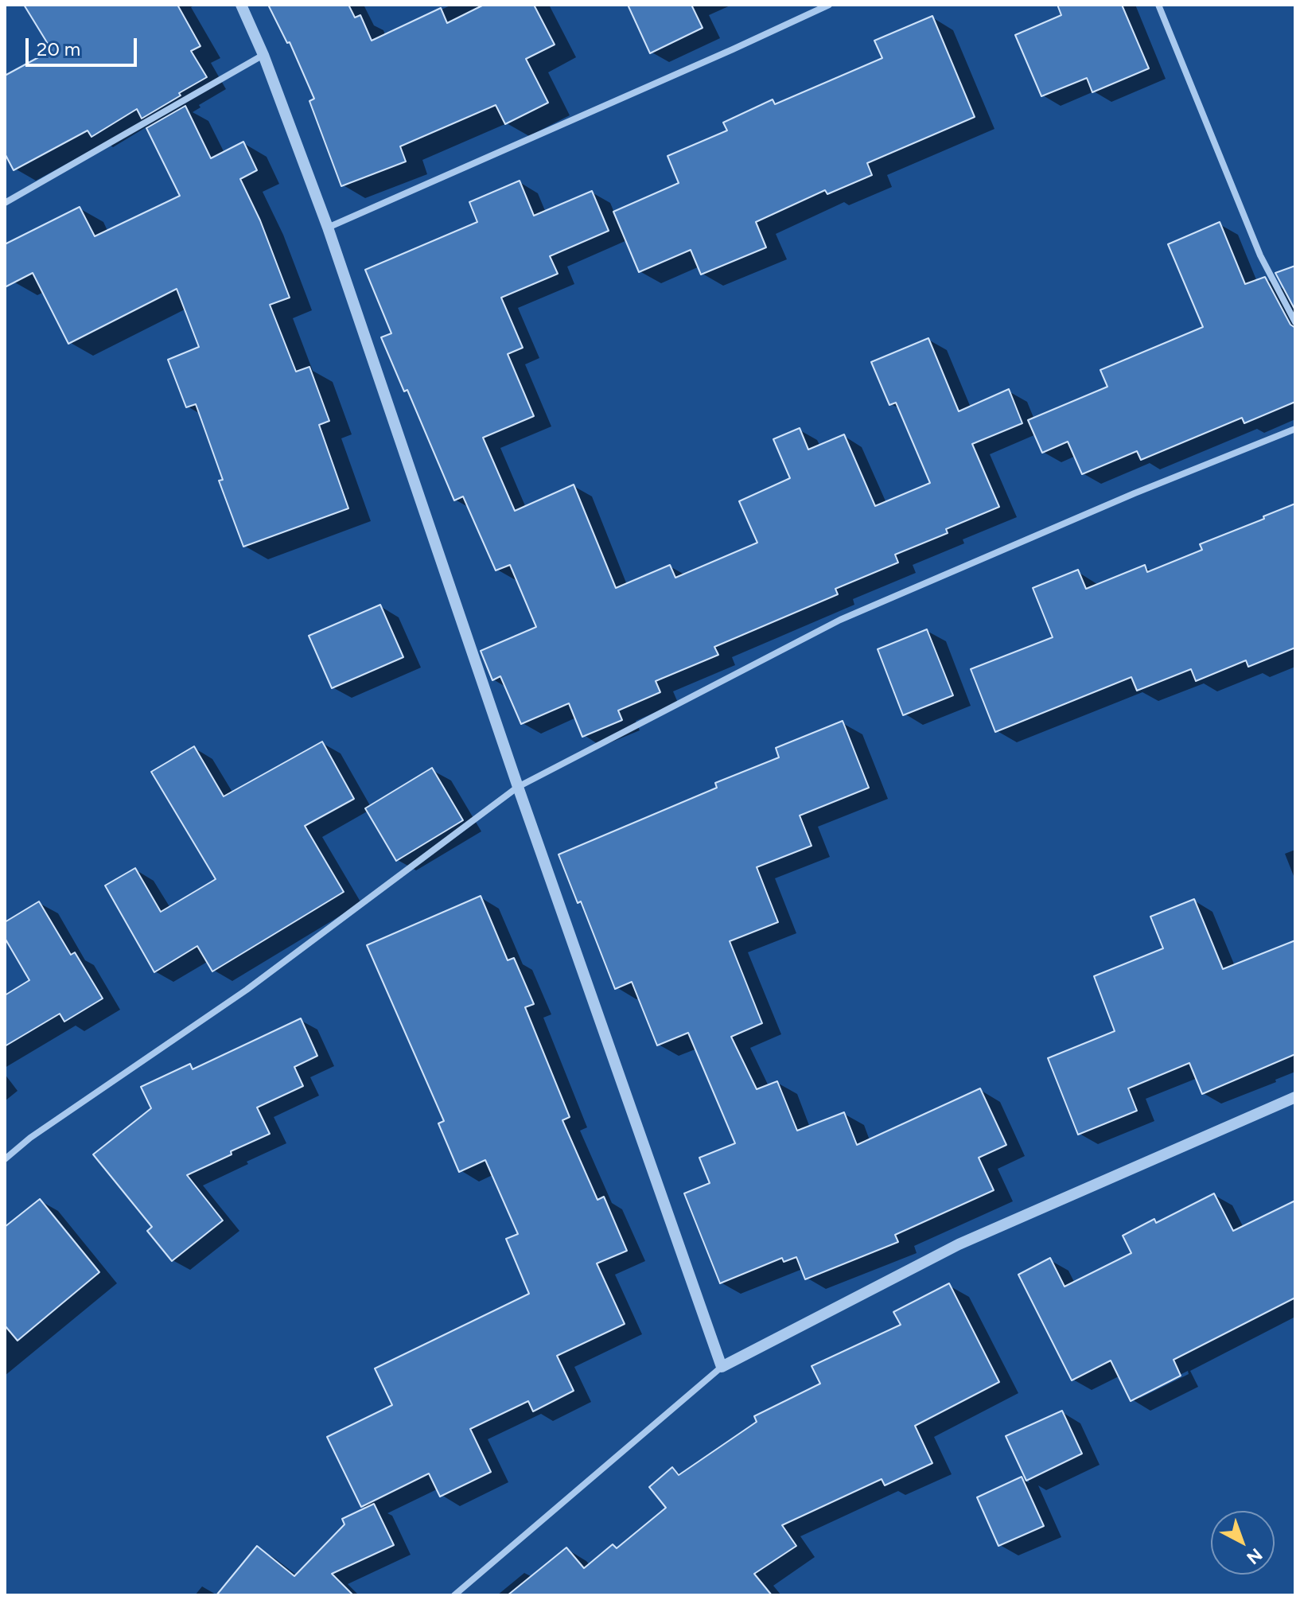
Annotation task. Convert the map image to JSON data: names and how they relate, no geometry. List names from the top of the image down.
{
  "scale_bar": "20 m",
  "north": "bottom right"
}
